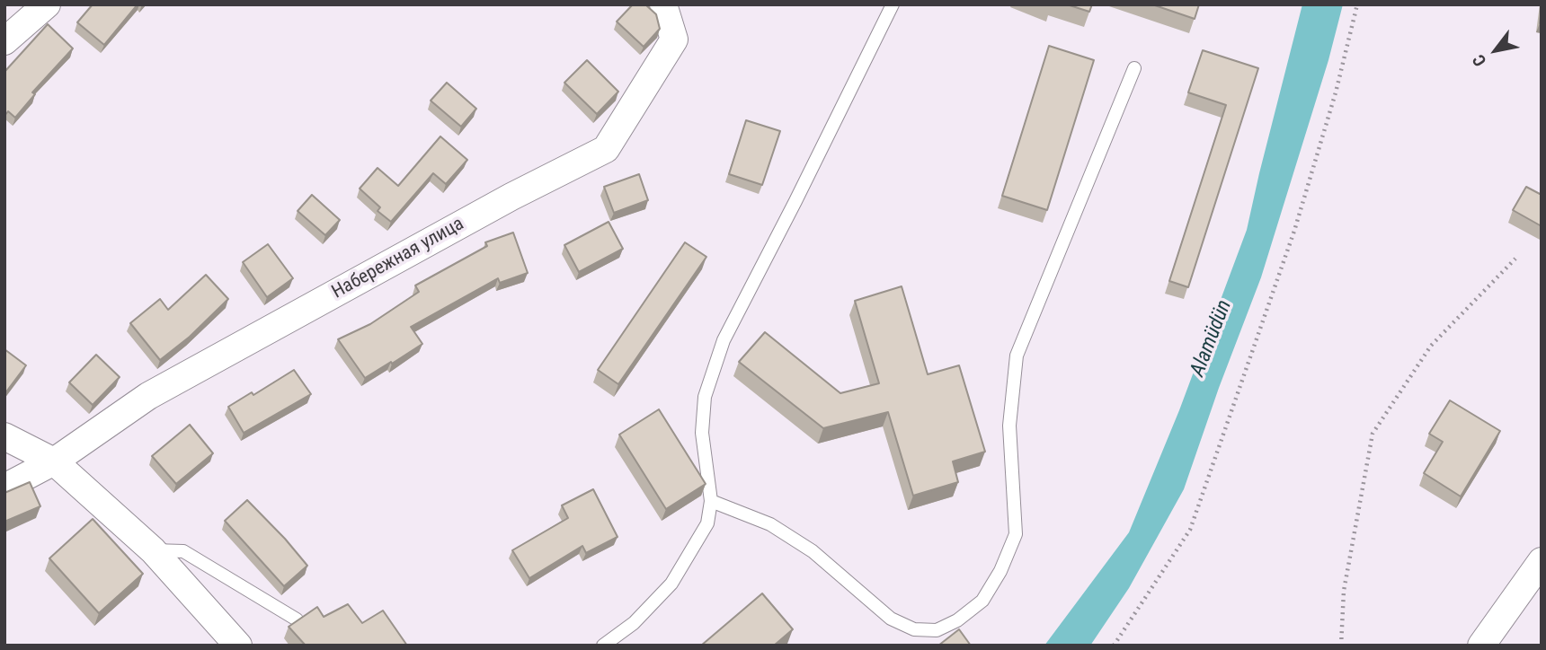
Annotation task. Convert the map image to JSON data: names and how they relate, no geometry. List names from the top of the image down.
{
  "streets": {
    "street": ["Набережная улица"]
  },
  "water": ["Alamüdün"],
  "north": "bottom left"
}
